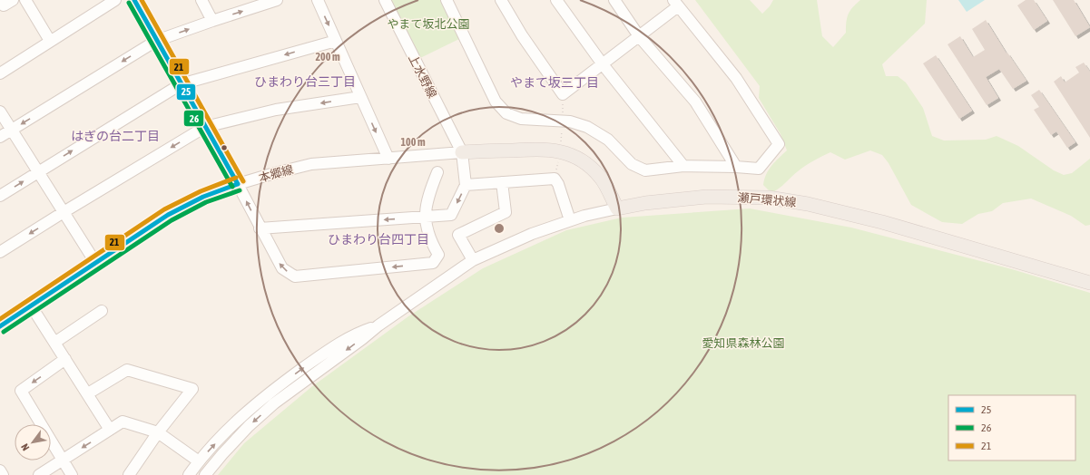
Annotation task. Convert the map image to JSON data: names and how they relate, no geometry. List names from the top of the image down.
{
  "streets": {
    "main road": ["瀬戸環状線"],
    "street": ["上水野線", "本郷線"]
  },
  "crossings": [
    ["上水野線", "本郷線"]
  ],
  "districts": [
    "ひまわり台三丁目",
    "やまて坂三丁目",
    "はぎの台二丁目",
    "ひまわり台四丁目"
  ],
  "parks": ["やまて坂北公園", "愛知県森林公園"],
  "lines": ["transit line 25", "transit line 21", "transit line 26"],
  "legend": ["25", "26", "21"],
  "north": "bottom left",
  "rings": ["200 m", "100 m"]
}
